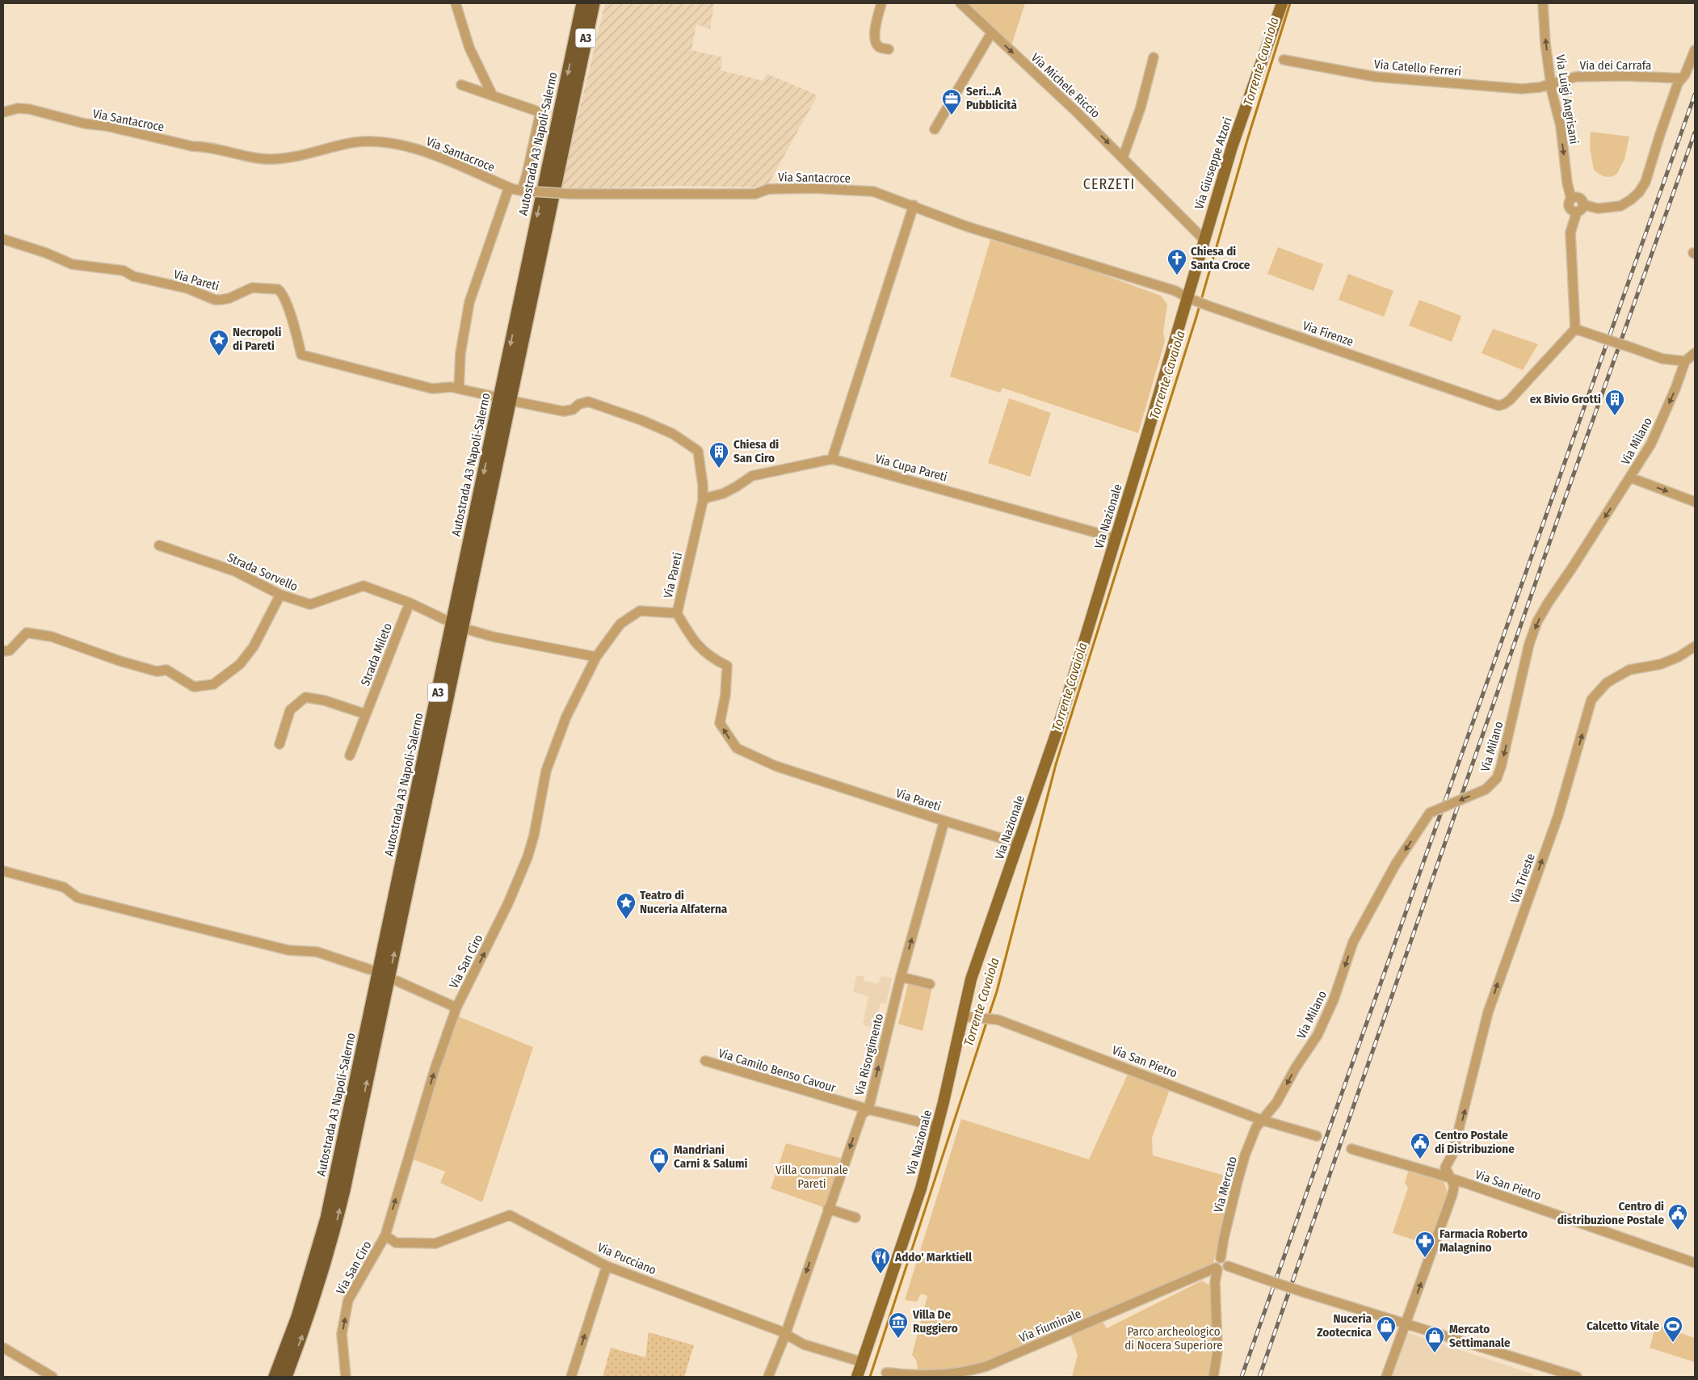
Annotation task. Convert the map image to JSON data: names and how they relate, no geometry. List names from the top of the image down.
{
  "streets": {
    "highway": ["A3", "Autostrada A3 Napoli-Salerno"],
    "main road": ["Via Giuseppe Atzori", "Via Nazionale"],
    "street": [
      "Via dei Carrafa",
      "Via Catello Ferreri",
      "Via Michele Riccio",
      "Via Luigi Angrisani",
      "Via Santacroce",
      "Via Pareti",
      "Via Firenze",
      "Via Milano",
      "Via Cupa Pareti",
      "Strada Sorvello",
      "Strada Mileto",
      "Via Trieste",
      "Via San Ciro",
      "Via Risorgimento",
      "Via San Pietro",
      "Via Camilo Benso Cavour",
      "Via Mercato",
      "Via Pucciano",
      "Via Fiuminale"
    ]
  },
  "crossings": [
    ["Via dei Carrafa", "Via Catello Ferreri"],
    ["Via dei Carrafa", "Via Luigi Angrisani"],
    ["Via Catello Ferreri", "Via Luigi Angrisani"],
    ["Via Michele Riccio", "Via Giuseppe Atzori"],
    ["Via Luigi Angrisani", "Via Firenze"],
    ["Via Santacroce", "Via Giuseppe Atzori"],
    ["Via Santacroce", "Via Firenze"],
    ["Via Santacroce", "Via Nazionale"],
    ["Via Giuseppe Atzori", "Via Firenze"],
    ["Via Giuseppe Atzori", "Via Nazionale"],
    ["Via Pareti", "Via Cupa Pareti"],
    ["Via Pareti", "Via Nazionale"],
    ["Via Pareti", "Via San Ciro"],
    ["Via Pareti", "Via Risorgimento"],
    ["Via Firenze", "Via Nazionale"],
    ["Via Milano", "Via San Pietro"],
    ["Via Milano", "Via Mercato"],
    ["Via Cupa Pareti", "Via Nazionale"],
    ["Via Nazionale", "Via San Pietro"],
    ["Via Nazionale", "Via Camilo Benso Cavour"],
    ["Via Nazionale", "Via Pucciano"],
    ["Strada Sorvello", "Strada Mileto"],
    ["Via Trieste", "Via San Pietro"],
    ["Via San Ciro", "Via Pucciano"],
    ["Via Risorgimento", "Via Camilo Benso Cavour"],
    ["Via Risorgimento", "Via Pucciano"],
    ["Via San Pietro", "Via Mercato"],
    ["Via Mercato", "Via Fiuminale"]
  ],
  "one_way": [
    "Via Michele Riccio",
    "Via Milano",
    "Via Trieste",
    "Via San Ciro"
  ],
  "districts": ["CERZETI"],
  "water": ["Torrente Cavaiola"],
  "parks": ["Villa comunale Pareti", "Parco archeologico di Nocera Superiore"],
  "places": {
    "office": ["Seri...A Pubblicità"],
    "church": ["Chiesa di Santa Croce"],
    "place": ["Necropoli di Pareti", "Teatro di Nuceria Alfaterna"],
    "building": ["ex Bivio Grotti", "Chiesa di San Ciro"],
    "public building": ["Centro Postale di Distribuzione", "Centro di distribuzione Postale"],
    "shop": ["Mandriani Carni & Salumi", "Nuceria Zootecnica", "Mercato Settimanale"],
    "pharmacy": ["Farmacia Roberto Malagnino"],
    "restaurant": ["Addo' Marktiell"],
    "museum": ["Villa De Ruggiero"],
    "sports": ["Calcetto Vitale"]
  }
}
